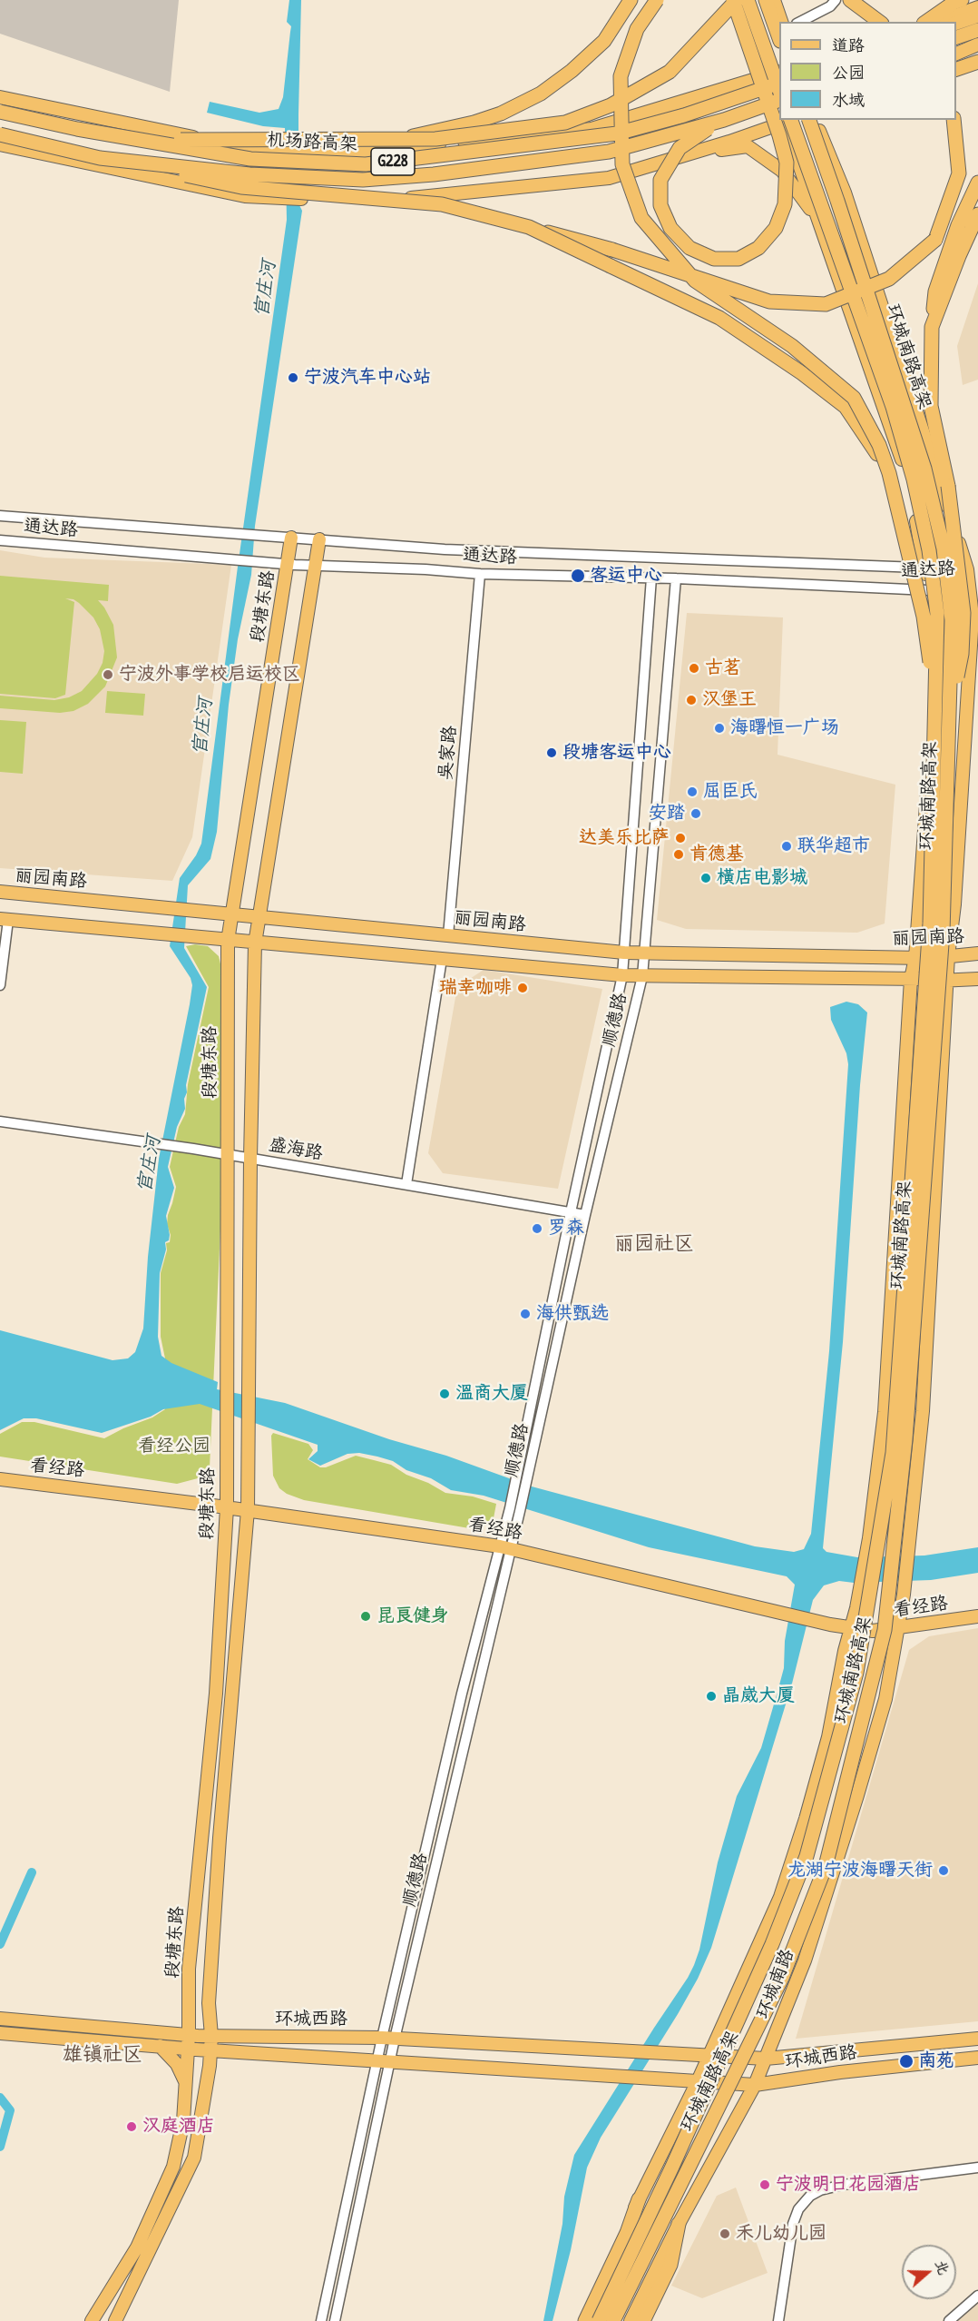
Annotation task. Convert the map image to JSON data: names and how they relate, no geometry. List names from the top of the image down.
{
  "streets": {
    "highway": ["机场路高架", "G228", "环城南路高架"],
    "main road": [
      "段塘东路",
      "丽园南路",
      "看经路",
      "环城南路",
      "环城西路"
    ],
    "street": [
      "通达路",
      "吴家路",
      "顺德路",
      "盛海路"
    ]
  },
  "crossings": [
    ["机场路高架", "环城南路"],
    ["通达路", "段塘东路"],
    ["通达路", "吴家路"],
    ["通达路", "顺德路"],
    ["通达路", "环城南路"],
    ["段塘东路", "丽园南路"],
    ["段塘东路", "盛海路"],
    ["段塘东路", "看经路"],
    ["段塘东路", "环城西路"],
    ["吴家路", "丽园南路"],
    ["丽园南路", "顺德路"],
    ["丽园南路", "环城南路"],
    ["顺德路", "盛海路"],
    ["顺德路", "看经路"],
    ["顺德路", "环城西路"],
    ["看经路", "环城南路"],
    ["环城南路", "环城西路"]
  ],
  "districts": ["丽园社区", "雄镇社区"],
  "water": ["官庄河"],
  "parks": ["看经公园"],
  "places": [
    "宁波汽车中心站",
    "客运中心",
    "古茗",
    "宁波外事学校启运校区",
    "汉堡王",
    "海曙恒一广场",
    "段塘客运中心",
    "屈臣氏",
    "安踏",
    "达美乐比萨",
    "联华超市",
    "肯德基",
    "横店电影城",
    "瑞幸咖啡",
    "罗森",
    "海供甄选",
    "温商大厦",
    "昆良健身",
    "晶崴大厦",
    "龙湖宁波海曙天街",
    "南苑",
    "汉庭酒店",
    "宁波明日花园酒店",
    "禾儿幼儿园"
  ],
  "legend": ["道路", "公园", "水域"],
  "north": "right"
}
